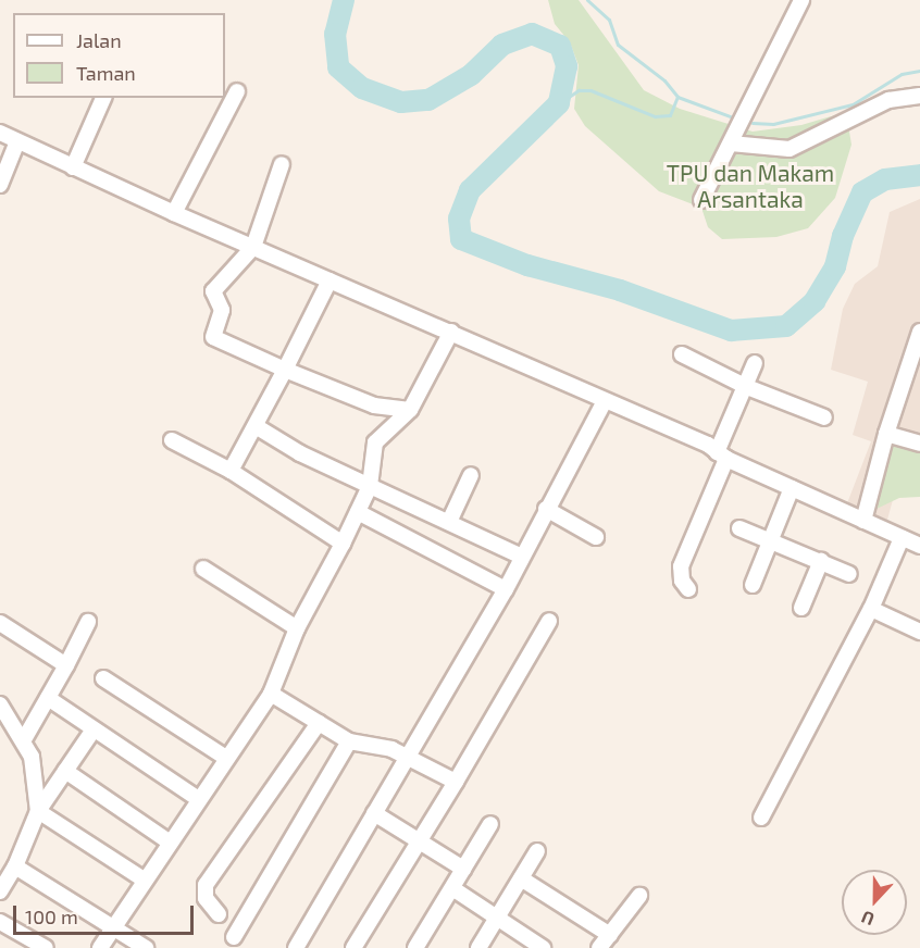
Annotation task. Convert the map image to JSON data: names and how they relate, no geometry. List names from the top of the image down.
{
  "parks": ["TPU dan Makam Arsantaka"],
  "legend": ["Jalan", "Taman"],
  "scale_bar": "100 m",
  "north": "bottom"
}
